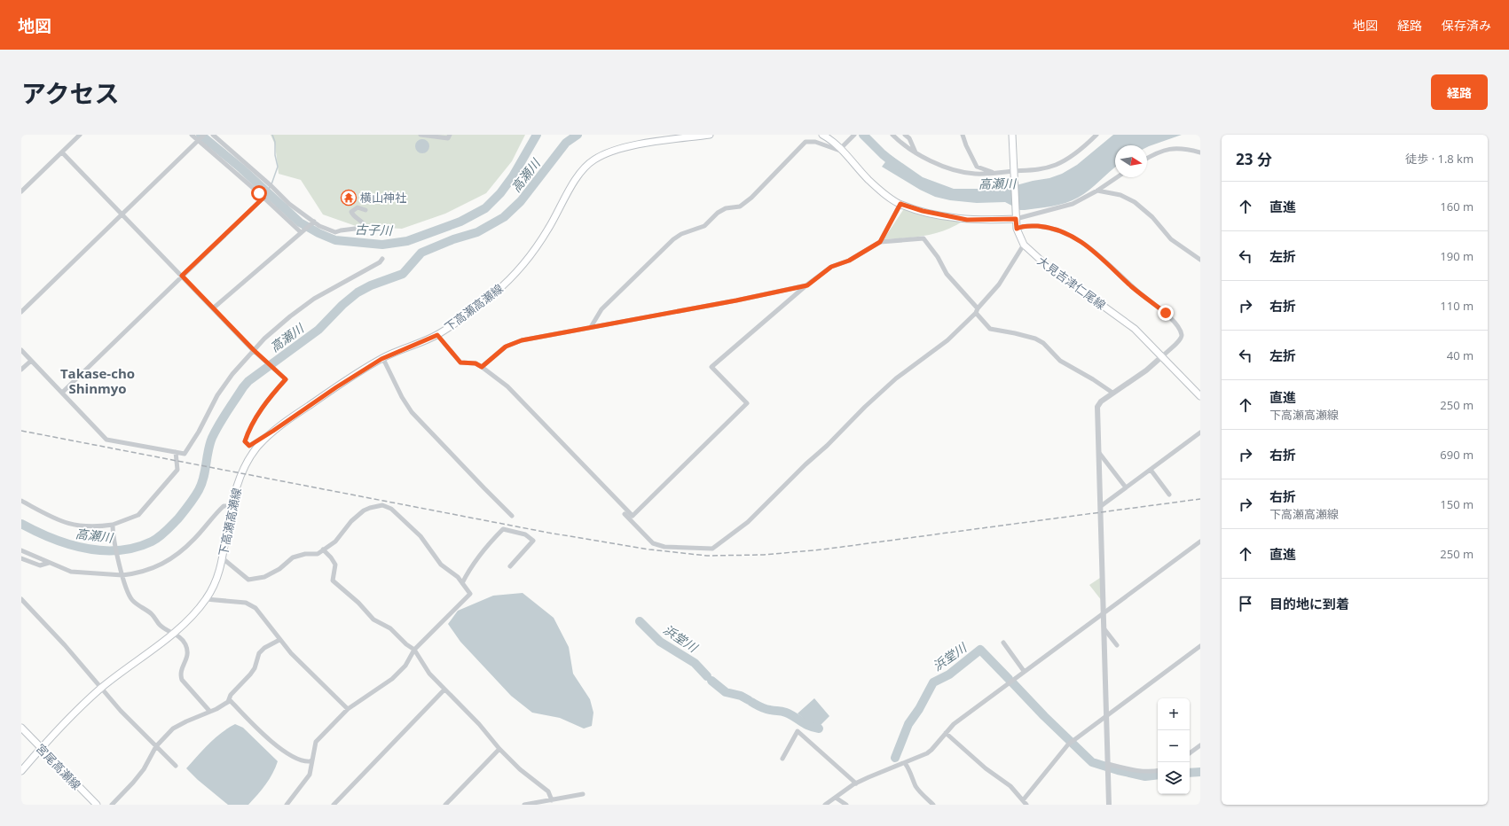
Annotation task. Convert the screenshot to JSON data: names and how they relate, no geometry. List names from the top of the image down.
{
  "streets": {
    "main road": ["大見吉津仁尾線", "下高瀬高瀬線", "宮尾高瀬線"]
  },
  "crossings": [
    ["下高瀬高瀬線", "宮尾高瀬線"]
  ],
  "districts": ["Takase-cho Shinmyo"],
  "water": ["高瀬川", "古子川", "浜堂川"],
  "places": {
    "temple": ["横山神社"]
  },
  "north": "right",
  "page": {
    "header": "地図",
    "nav": ["地図", "経路", "保存済み"],
    "title": "アクセス",
    "buttons": "経路",
    "heading": ["23 分", "徒歩 · 1.8 km"],
    "list": [
      ["直進", "160 m"],
      ["左折", "190 m"],
      ["右折", "110 m"],
      ["左折", "40 m"],
      ["直進", "下高瀬高瀬線", "250 m"],
      ["右折", "690 m"],
      ["右折", "下高瀬高瀬線", "150 m"],
      ["直進", "250 m"],
      "目的地に到着"
    ],
    "map_buttons": ["+", "−"]
  }
}
